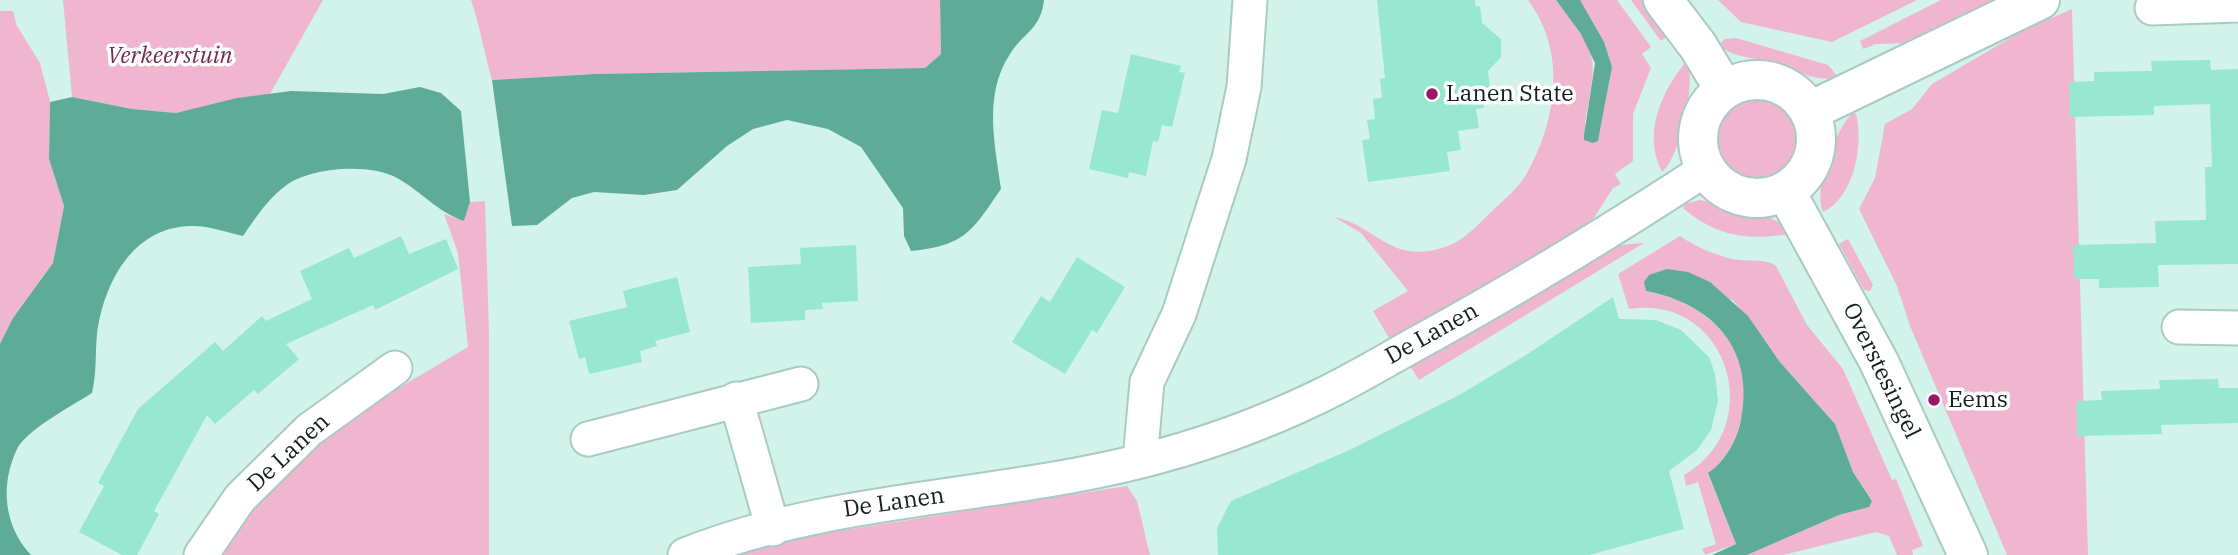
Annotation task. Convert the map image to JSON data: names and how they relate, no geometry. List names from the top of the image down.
{
  "streets": {
    "street": ["De Lanen", "Overstesingel"]
  },
  "crossings": [
    ["De Lanen", "Overstesingel"]
  ],
  "parks": ["Verkeerstuin"],
  "places": ["Lanen State", "Eems"]
}
